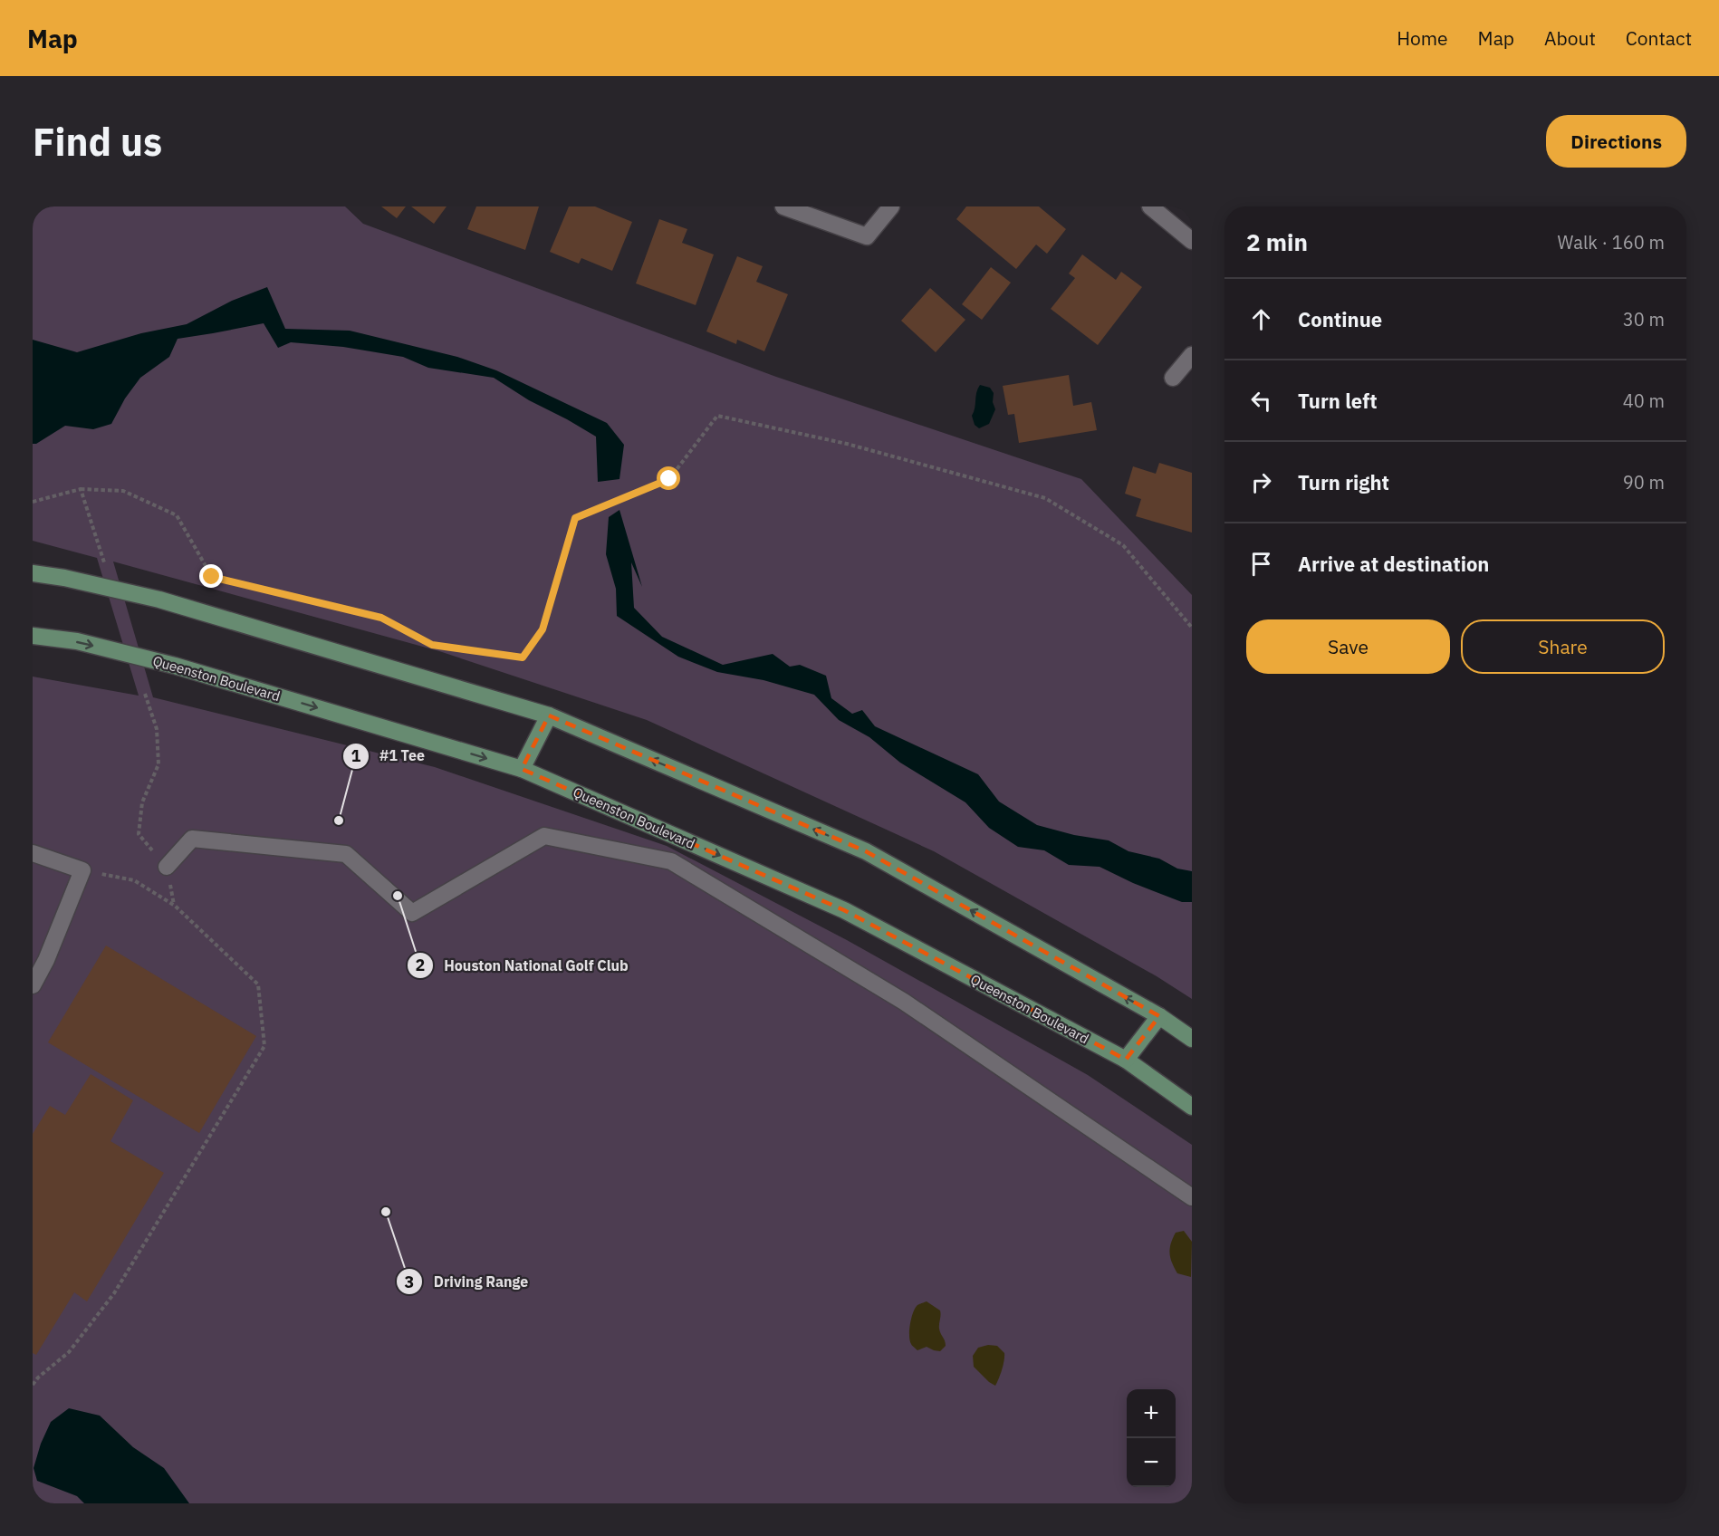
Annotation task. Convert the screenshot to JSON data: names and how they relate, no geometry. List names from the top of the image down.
{
  "streets": {
    "main road": ["Queenston Boulevard"]
  },
  "places": ["#1 Tee", "Houston National Golf Club", "Driving Range"],
  "page": {
    "header": "Map",
    "nav": [
      "Home",
      "Map",
      "About",
      "Contact"
    ],
    "buttons": [
      "Directions",
      ["Save", "Share"]
    ],
    "title": "Find us",
    "heading": ["2 min", "Walk · 160 m"],
    "list": [
      ["Continue", "30 m"],
      ["Turn left", "40 m"],
      ["Turn right", "90 m"],
      "Arrive at destination"
    ],
    "map_buttons": ["+", "−"]
  }
}
